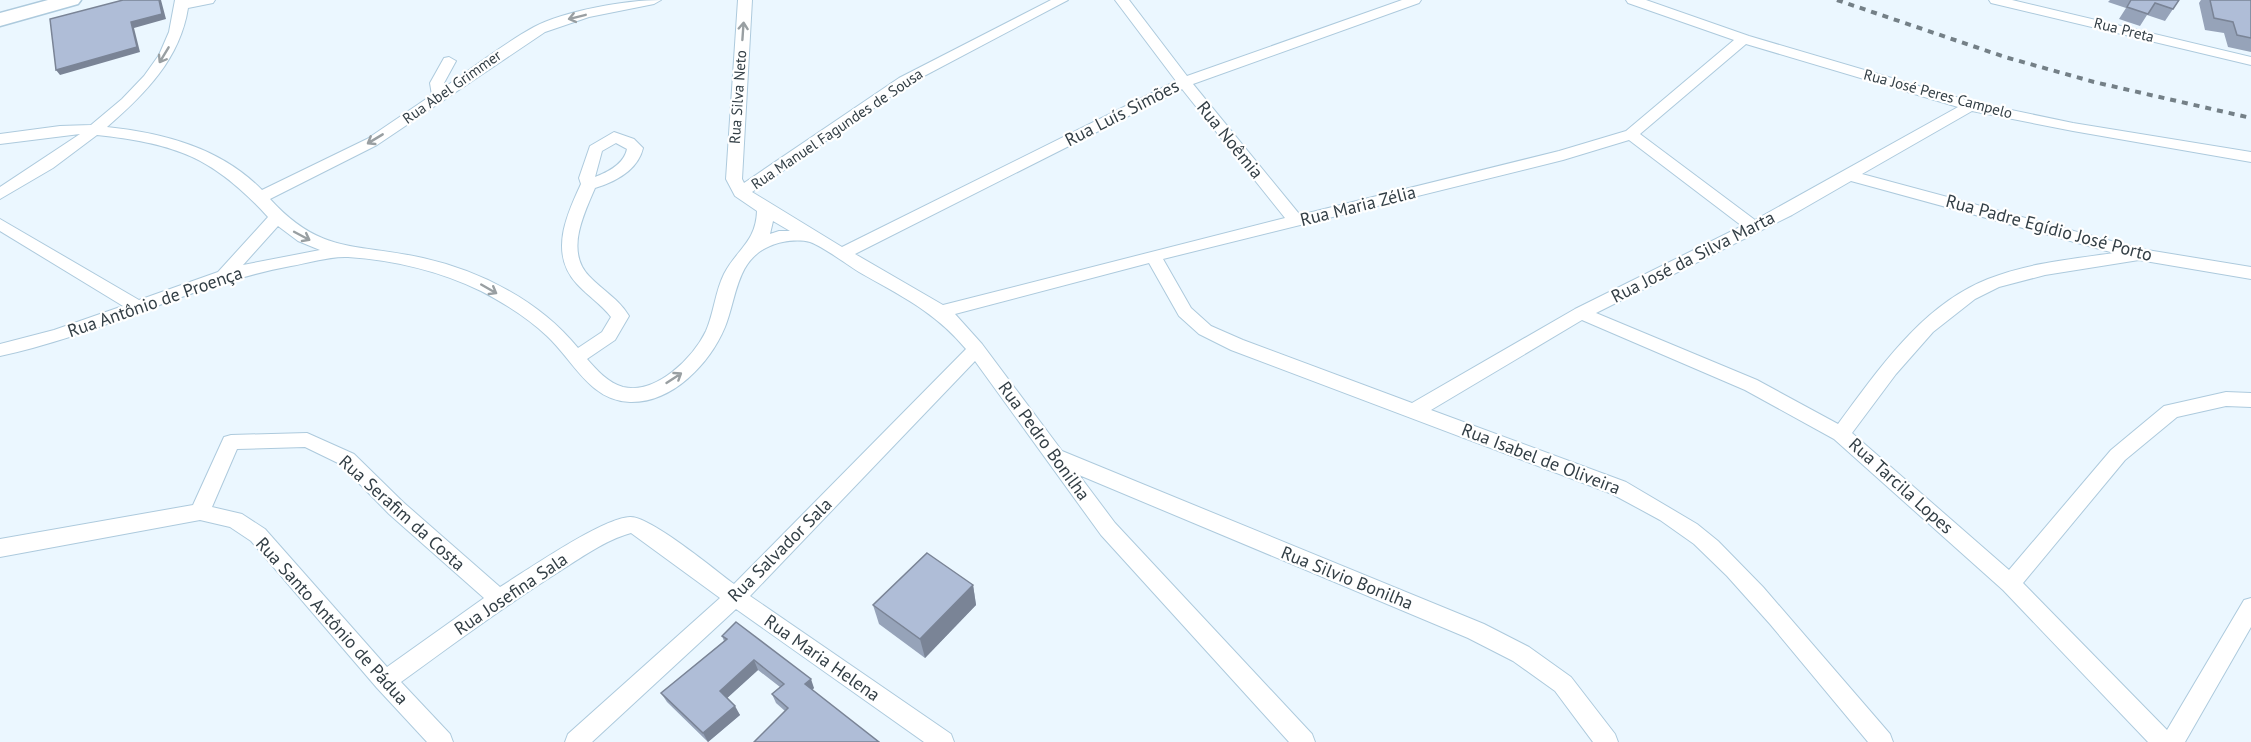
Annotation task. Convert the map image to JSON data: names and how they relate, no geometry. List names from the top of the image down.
{
  "streets": {
    "street": [
      "Rua Preta",
      "Rua Abel Grimmer",
      "Rua José Peres Campelo",
      "Rua Silva Neto",
      "Rua Luís Simões",
      "Rua Manuel Fagundes de Sousa",
      "Rua Noêmia",
      "Rua Maria Zélia",
      "Rua Padre Egídio José Porto",
      "Rua José da Silva Marta",
      "Rua Antônio de Proença",
      "Rua Pedro Bonilha",
      "Rua Isabel de Oliveira",
      "Rua Tarcila Lopes",
      "Rua Serafim da Costa",
      "Rua Salvador Sala",
      "Rua Silvio Bonilha",
      "Rua Josefina Sala",
      "Rua Santo Antônio de Pádua",
      "Rua Maria Helena"
    ]
  },
  "crossings": [
    ["Rua José Peres Campelo", "Rua Maria Zélia"],
    ["Rua José Peres Campelo", "Rua José da Silva Marta"],
    ["Rua Silva Neto", "Rua Manuel Fagundes de Sousa"],
    ["Rua Silva Neto", "Rua Pedro Bonilha"],
    ["Rua Luís Simões", "Rua Noêmia"],
    ["Rua Luís Simões", "Rua Pedro Bonilha"],
    ["Rua Manuel Fagundes de Sousa", "Rua Pedro Bonilha"],
    ["Rua Noêmia", "Rua Maria Zélia"],
    ["Rua Maria Zélia", "Rua Pedro Bonilha"],
    ["Rua Maria Zélia", "Rua Isabel de Oliveira"],
    ["Rua Padre Egídio José Porto", "Rua José da Silva Marta"],
    ["Rua José da Silva Marta", "Rua Isabel de Oliveira"],
    ["Rua José da Silva Marta", "Rua Tarcila Lopes"],
    ["Rua Pedro Bonilha", "Rua Salvador Sala"],
    ["Rua Pedro Bonilha", "Rua Silvio Bonilha"],
    ["Rua Serafim da Costa", "Rua Josefina Sala"],
    ["Rua Serafim da Costa", "Rua Santo Antônio de Pádua"],
    ["Rua Salvador Sala", "Rua Maria Helena"],
    ["Rua Josefina Sala", "Rua Santo Antônio de Pádua"],
    ["Rua Josefina Sala", "Rua Maria Helena"]
  ],
  "one_way": ["Rua Abel Grimmer", "Rua Silva Neto"]
}
